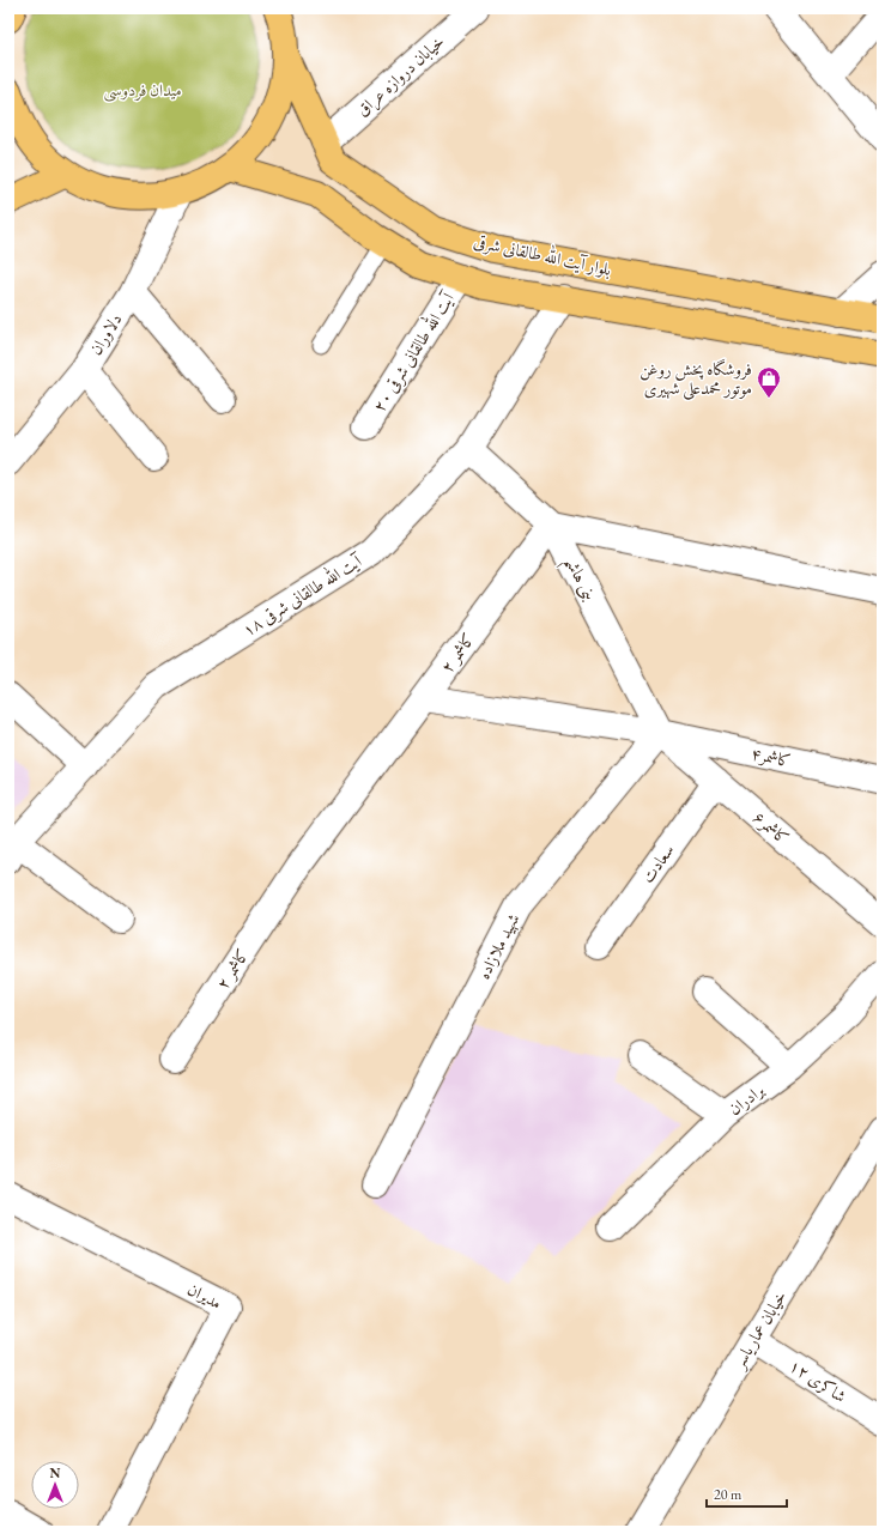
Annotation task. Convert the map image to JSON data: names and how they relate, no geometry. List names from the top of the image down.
{
  "streets": {
    "main road": ["بلوار آیت الله طالقانی شرقی"],
    "street": [
      "خیابان دروازه عراق",
      "دلاوران",
      "آیت الله طالقانی شرقی ۲۰",
      "بنی هاشم",
      "آیت الله طالقانی شرقی ۱۸",
      "کاشمر ۲",
      "کاشمر۴",
      "کاشمر۶",
      "سعادت",
      "شهید ملازاده",
      "برادران",
      "مدیران",
      "خیابان عمار یاسر",
      "شاکری ۱۲"
    ]
  },
  "crossings": [
    ["خیابان دروازه عراق", "بلوار آیت الله طالقانی شرقی"],
    ["بنی هاشم", "آیت الله طالقانی شرقی ۱۸"],
    ["بنی هاشم", "کاشمر ۲"],
    ["بنی هاشم", "کاشمر۴"],
    ["بنی هاشم", "کاشمر۶"],
    ["بنی هاشم", "شهید ملازاده"],
    ["کاشمر ۲", "کاشمر۴"],
    ["کاشمر۴", "کاشمر۶"],
    ["کاشمر۴", "شهید ملازاده"],
    ["کاشمر۶", "سعادت"],
    ["کاشمر۶", "شهید ملازاده"],
    ["خیابان عمار یاسر", "شاکری ۱۲"]
  ],
  "parks": ["میدان فردوسی"],
  "places": {
    "shop": ["فروشگاه پخش روغن موتور محمدعلی شهیری"]
  },
  "scale_bar": "20 m",
  "north": "top"
}
